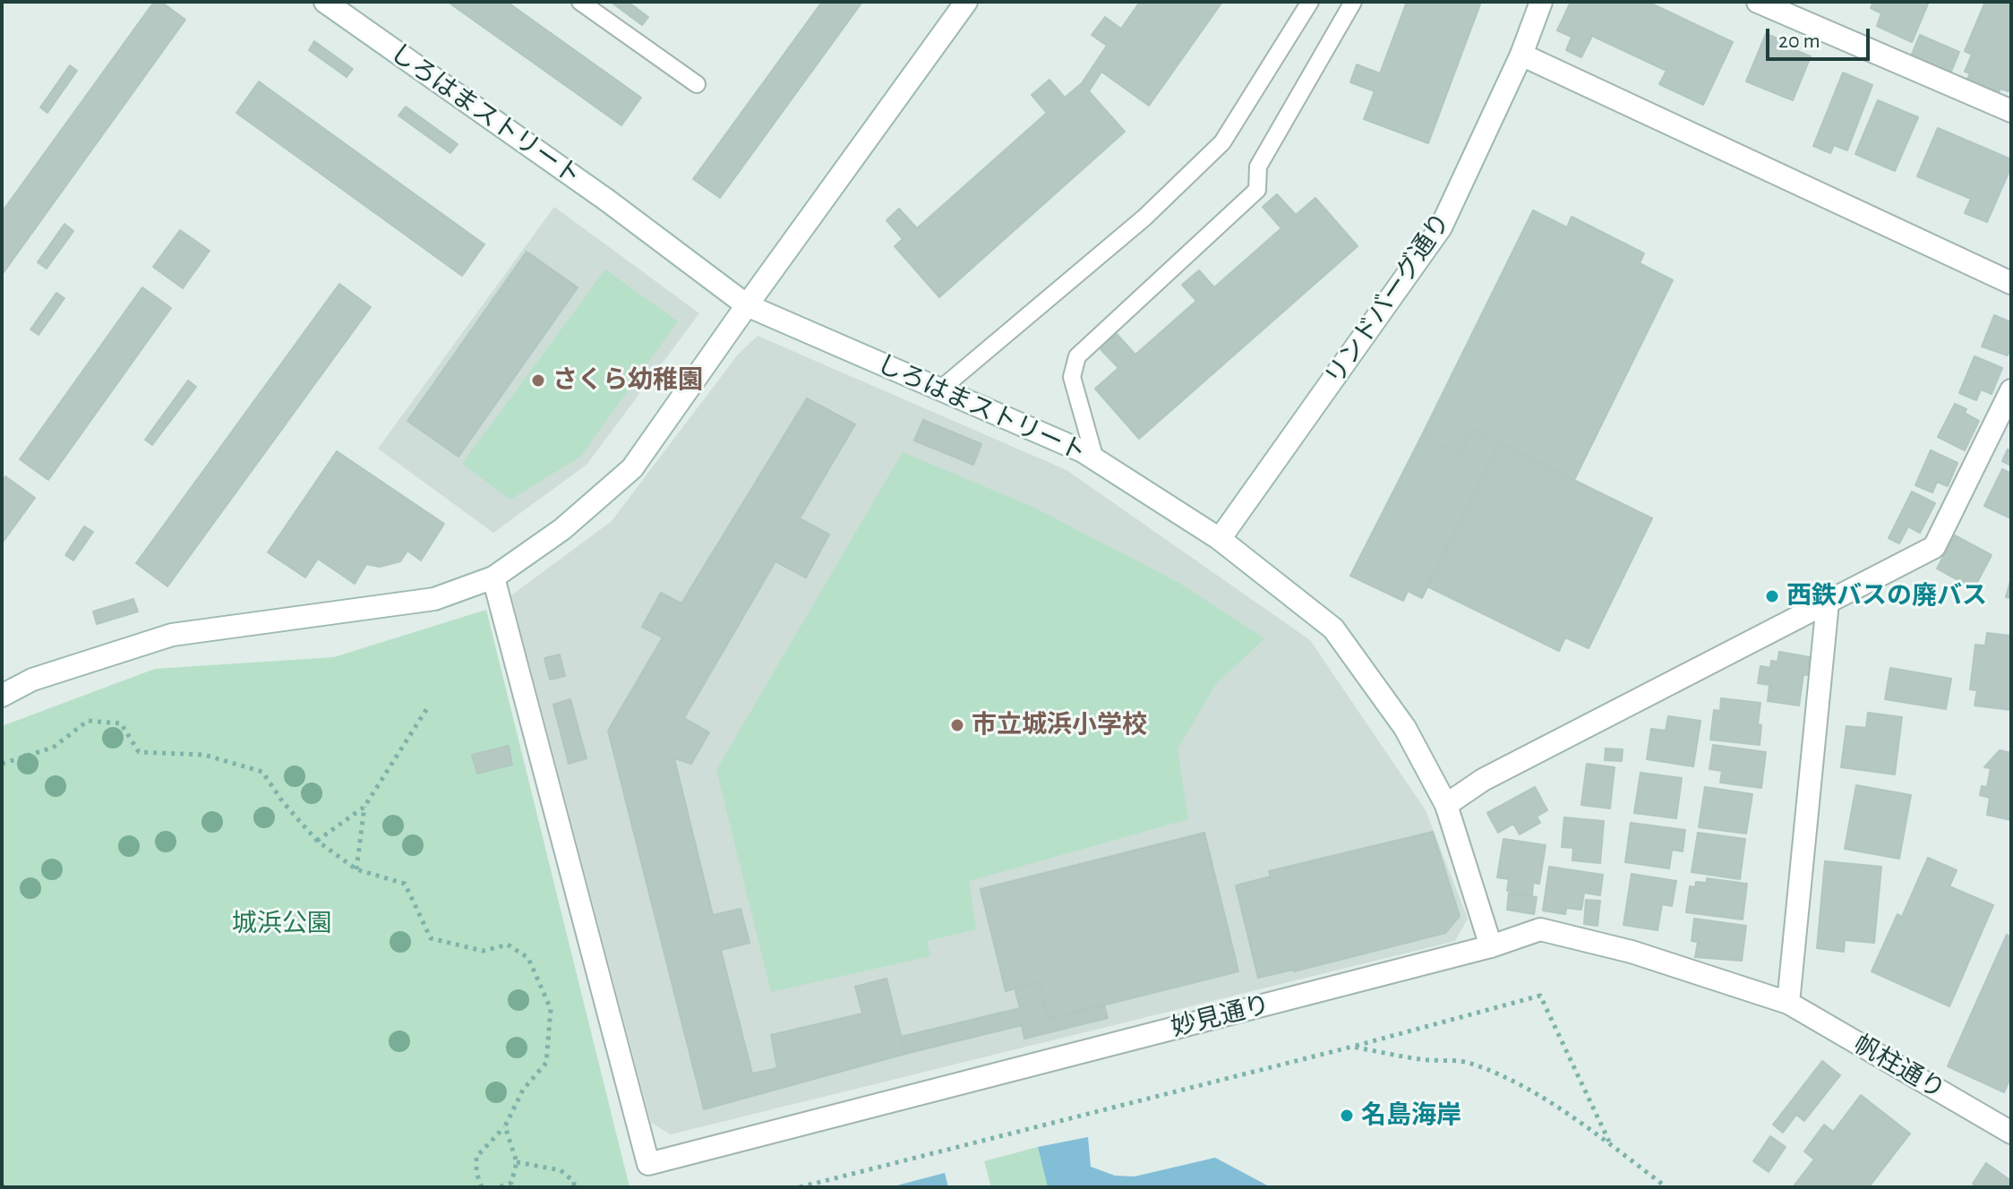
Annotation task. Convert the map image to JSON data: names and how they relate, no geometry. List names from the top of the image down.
{
  "streets": {
    "street": [
      "しろはまストリート",
      "リンドバーグ通り",
      "妙見通り",
      "帆柱通り"
    ]
  },
  "crossings": [
    ["しろはまストリート", "リンドバーグ通り"],
    ["しろはまストリート", "妙見通り"],
    ["妙見通り", "帆柱通り"]
  ],
  "parks": ["城浜公園"],
  "places": [
    "さくら幼稚園",
    "西鉄バスの廃バス",
    "市立城浜小学校",
    "名島海岸"
  ],
  "scale_bar": "20 m"
}
